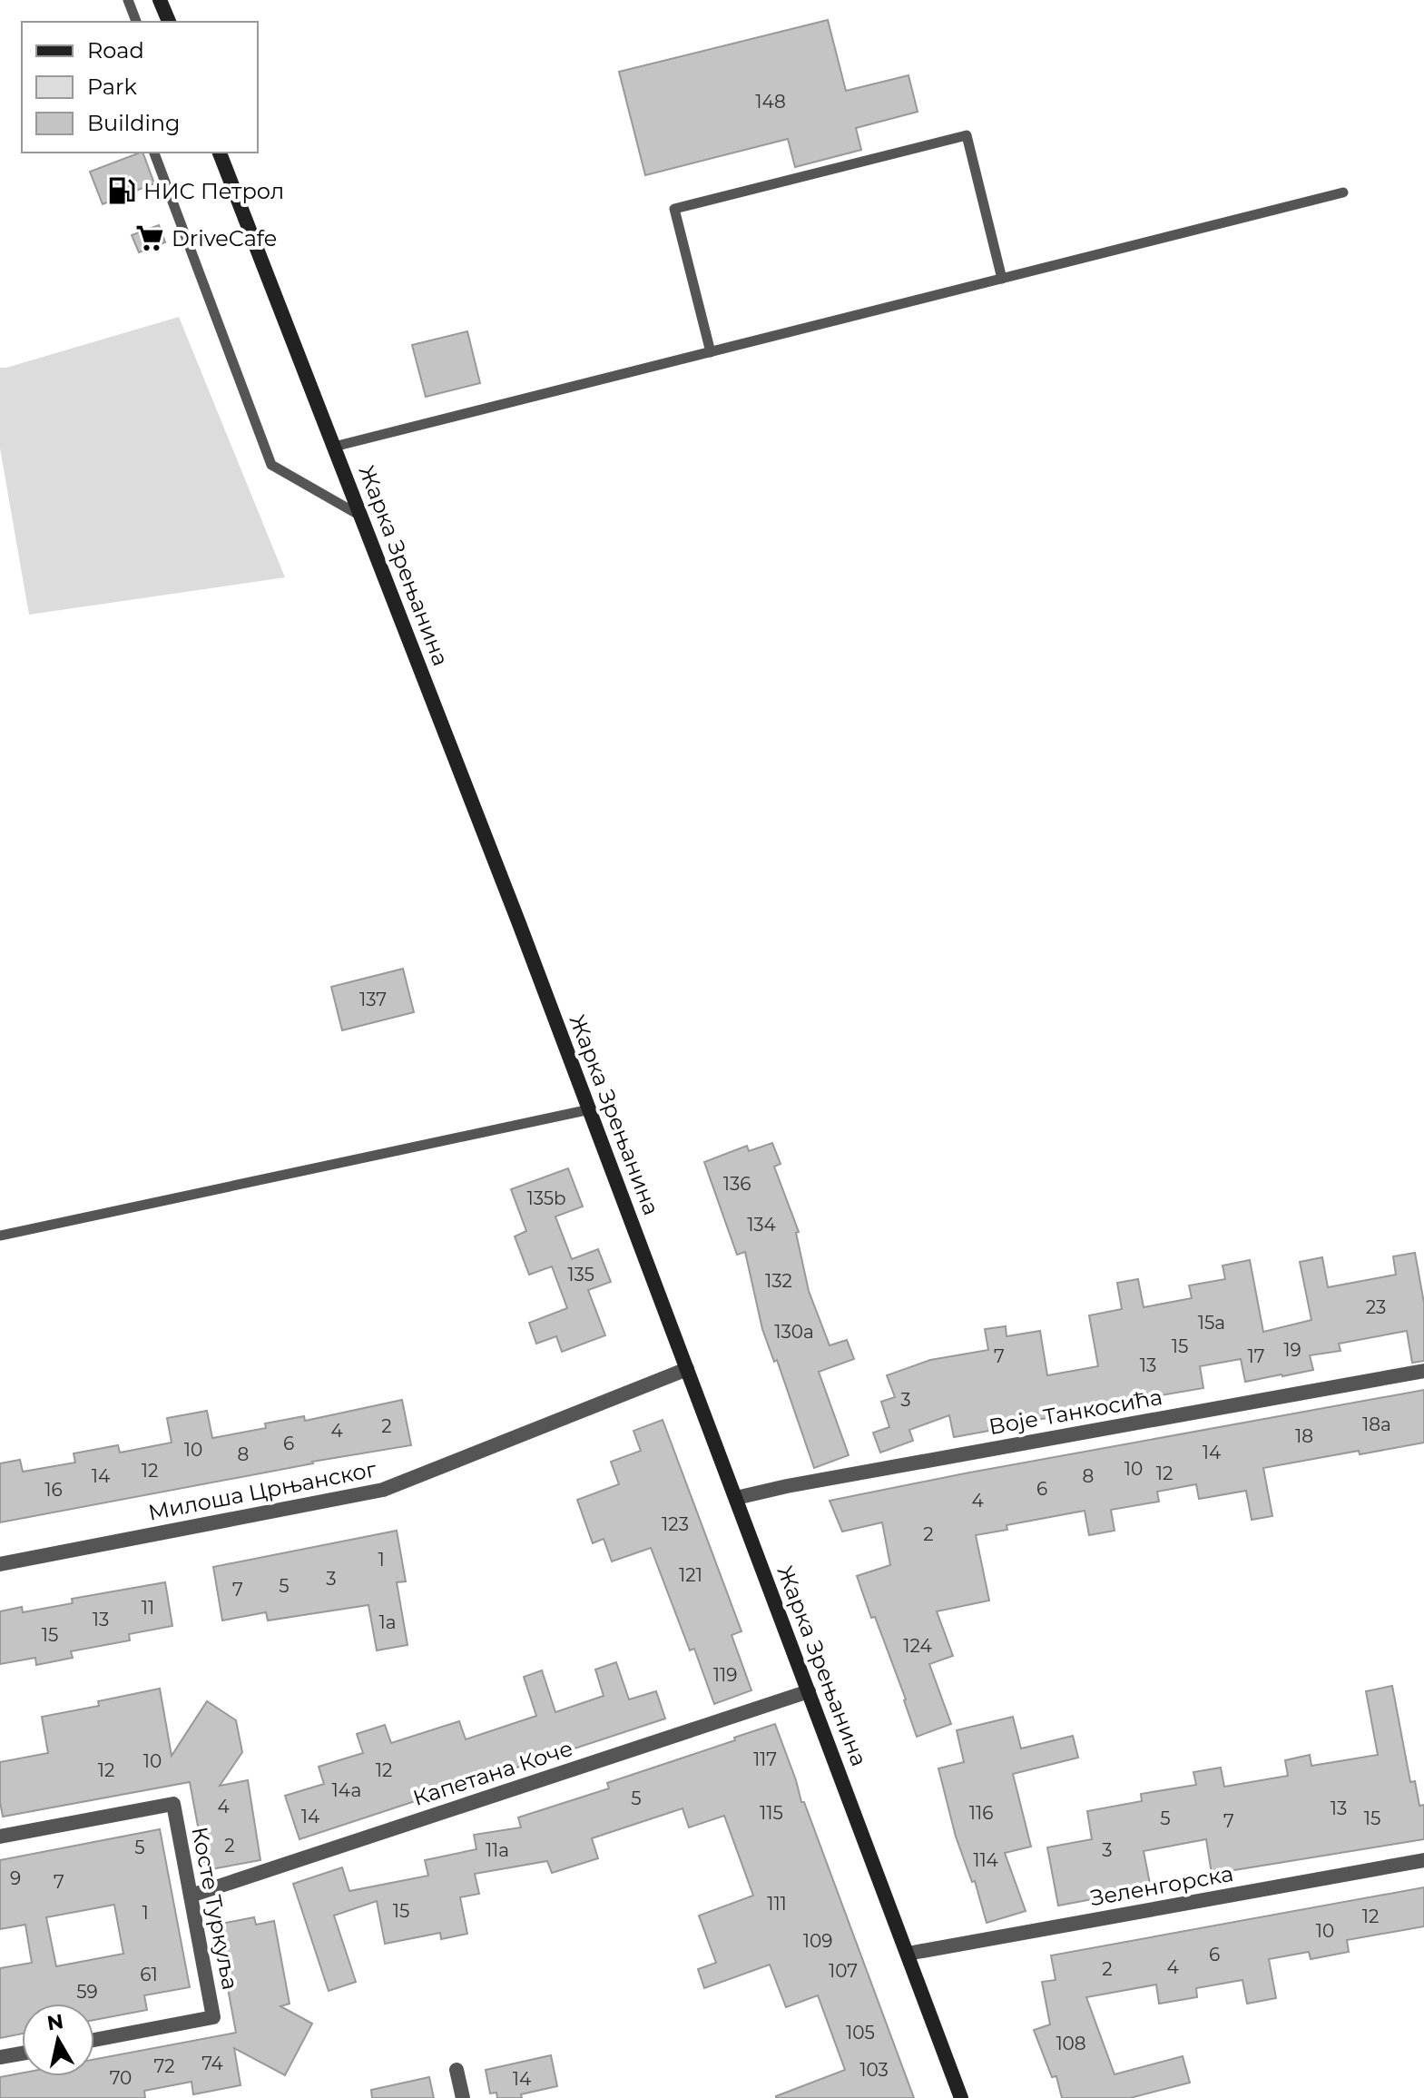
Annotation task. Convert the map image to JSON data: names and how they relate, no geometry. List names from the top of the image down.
{
  "streets": {
    "main road": ["Жарка Зрењанина"],
    "street": [
      "Воје Танкосића",
      "Милоша Црњанског",
      "Капетана Коче",
      "Зеленгорска",
      "Косте Туркуља"
    ]
  },
  "crossings": [
    ["Жарка Зрењанина", "Воје Танкосића"],
    ["Жарка Зрењанина", "Милоша Црњанског"],
    ["Жарка Зрењанина", "Капетана Коче"],
    ["Жарка Зрењанина", "Зеленгорска"],
    ["Капетана Коче", "Косте Туркуља"]
  ],
  "places": {
    "fuel station": ["НИС Петрол"],
    "supermarket": ["DriveCafe"]
  },
  "house_numbers": [
    "148",
    "137",
    "136",
    "135b",
    "134",
    "135",
    "132",
    "23",
    "15a",
    "130a",
    "15",
    "19",
    "7",
    "17",
    "13",
    "3",
    "18a",
    "2",
    "4",
    "18",
    "6",
    "10",
    "14",
    "8",
    "10",
    "12",
    "12",
    "14",
    "8",
    "6",
    "16",
    "4",
    "123",
    "2",
    "1",
    "121",
    "3",
    "5",
    "7",
    "11",
    "13",
    "1a",
    "15",
    "124",
    "119",
    "117",
    "10",
    "12",
    "12",
    "14a",
    "5",
    "4",
    "13",
    "115",
    "116",
    "14",
    "5",
    "15",
    "7",
    "2",
    "5",
    "11a",
    "3",
    "114",
    "9",
    "7",
    "111",
    "15",
    "1",
    "12",
    "10",
    "109",
    "6",
    "4",
    "2",
    "107",
    "61",
    "59",
    "105",
    "108",
    "74",
    "72",
    "103",
    "70",
    "14"
  ],
  "legend": ["Road", "Park", "Building"],
  "north": "top"
}
